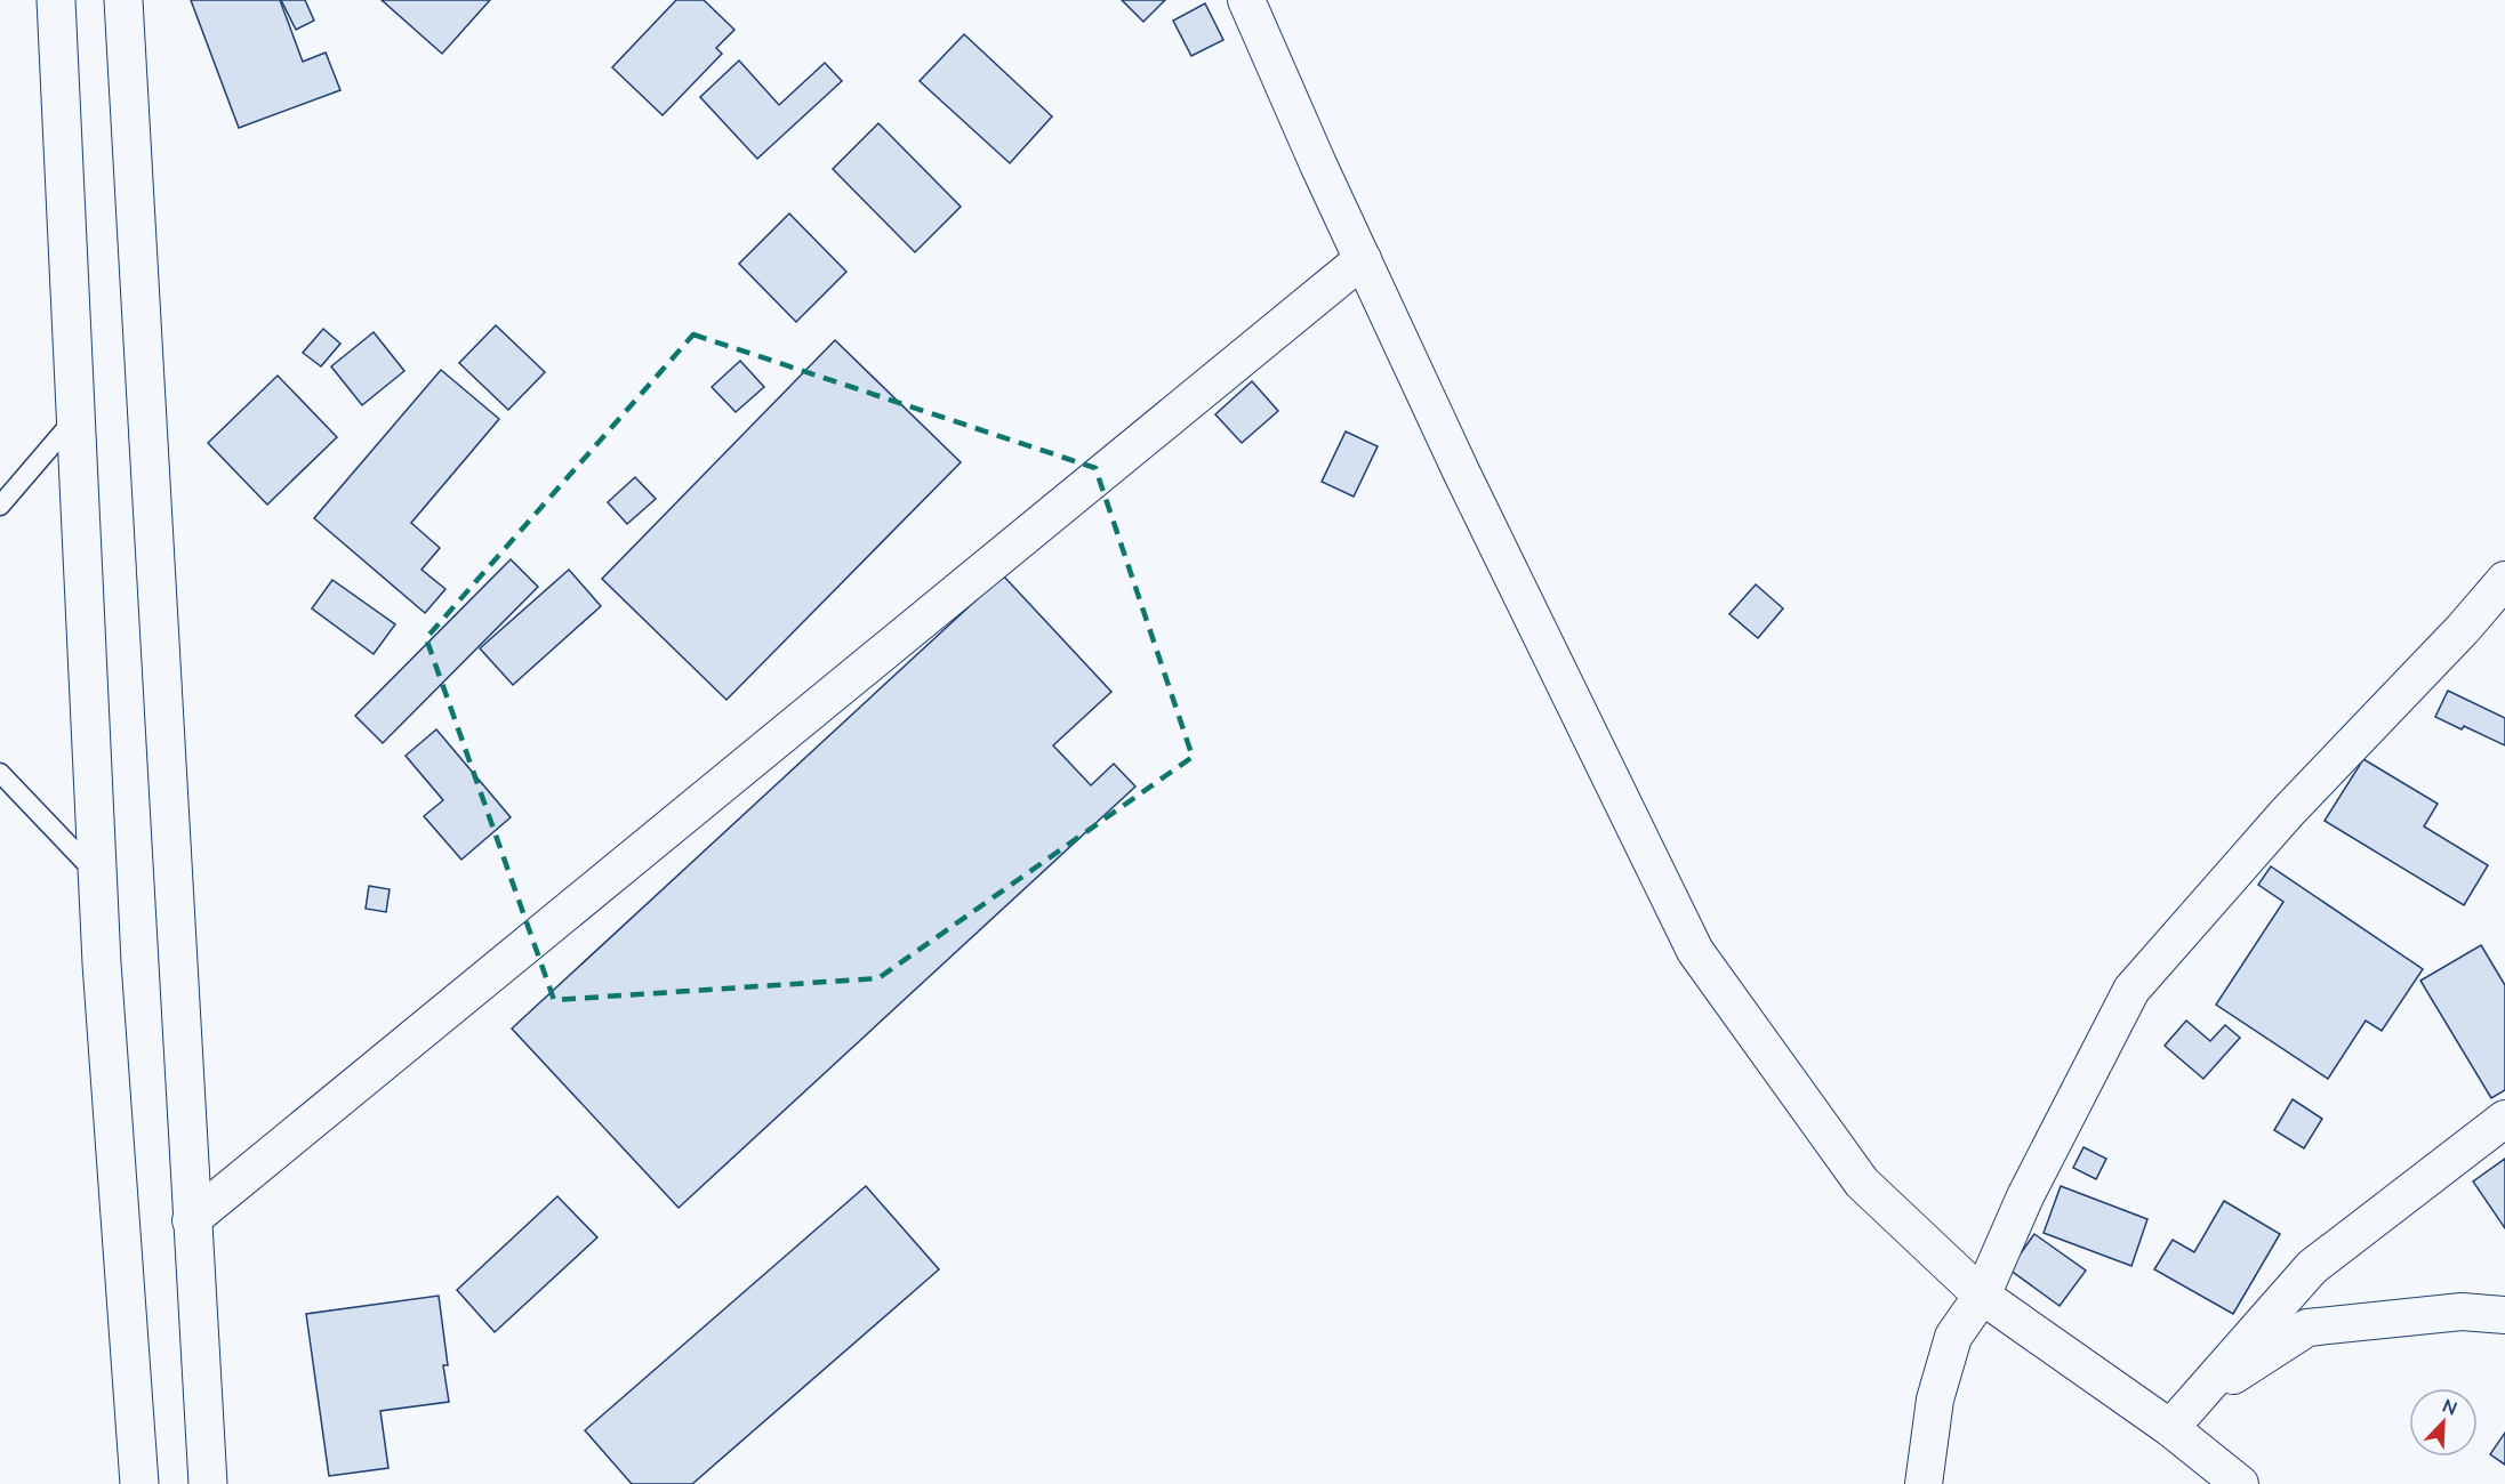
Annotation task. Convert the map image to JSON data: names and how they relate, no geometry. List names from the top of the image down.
{
  "north": "top right"
}
